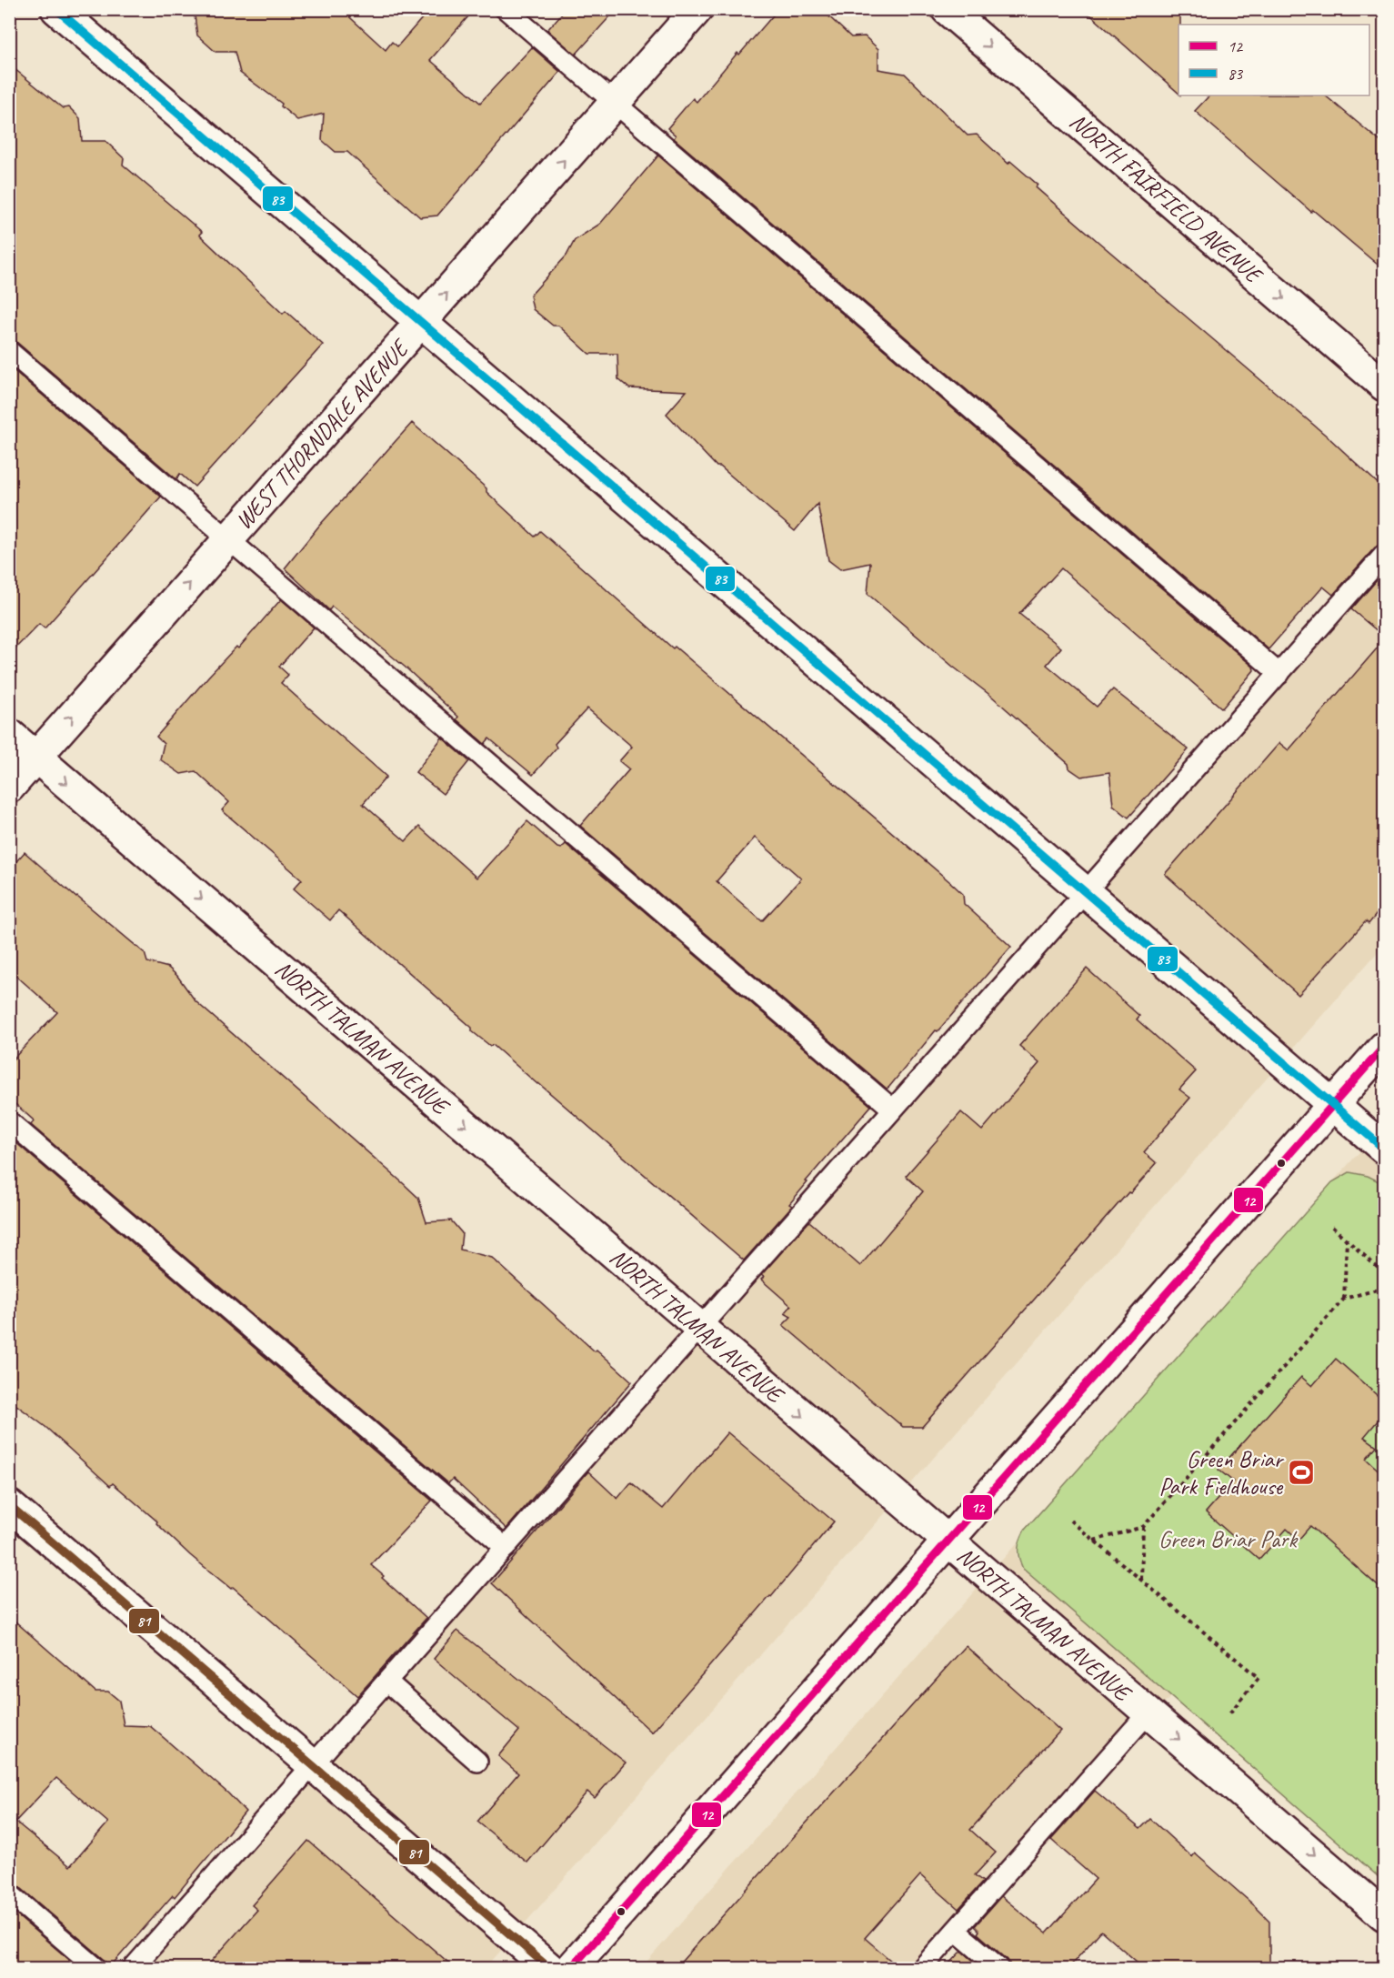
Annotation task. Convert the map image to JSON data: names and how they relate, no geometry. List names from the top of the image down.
{
  "streets": {
    "street": ["NORTH FAIRFIELD AVENUE", "WEST THORNDALE AVENUE", "NORTH TALMAN AVENUE"]
  },
  "crossings": [
    ["WEST THORNDALE AVENUE", "NORTH TALMAN AVENUE"]
  ],
  "one_way": ["NORTH FAIRFIELD AVENUE", "WEST THORNDALE AVENUE", "NORTH TALMAN AVENUE"],
  "parks": ["Green Briar Park"],
  "places": {
    "sports": ["Green Briar Park Fieldhouse"]
  },
  "lines": ["transit line 83", "transit line 12", "transit line 81"],
  "legend": ["12", "83"]
}
